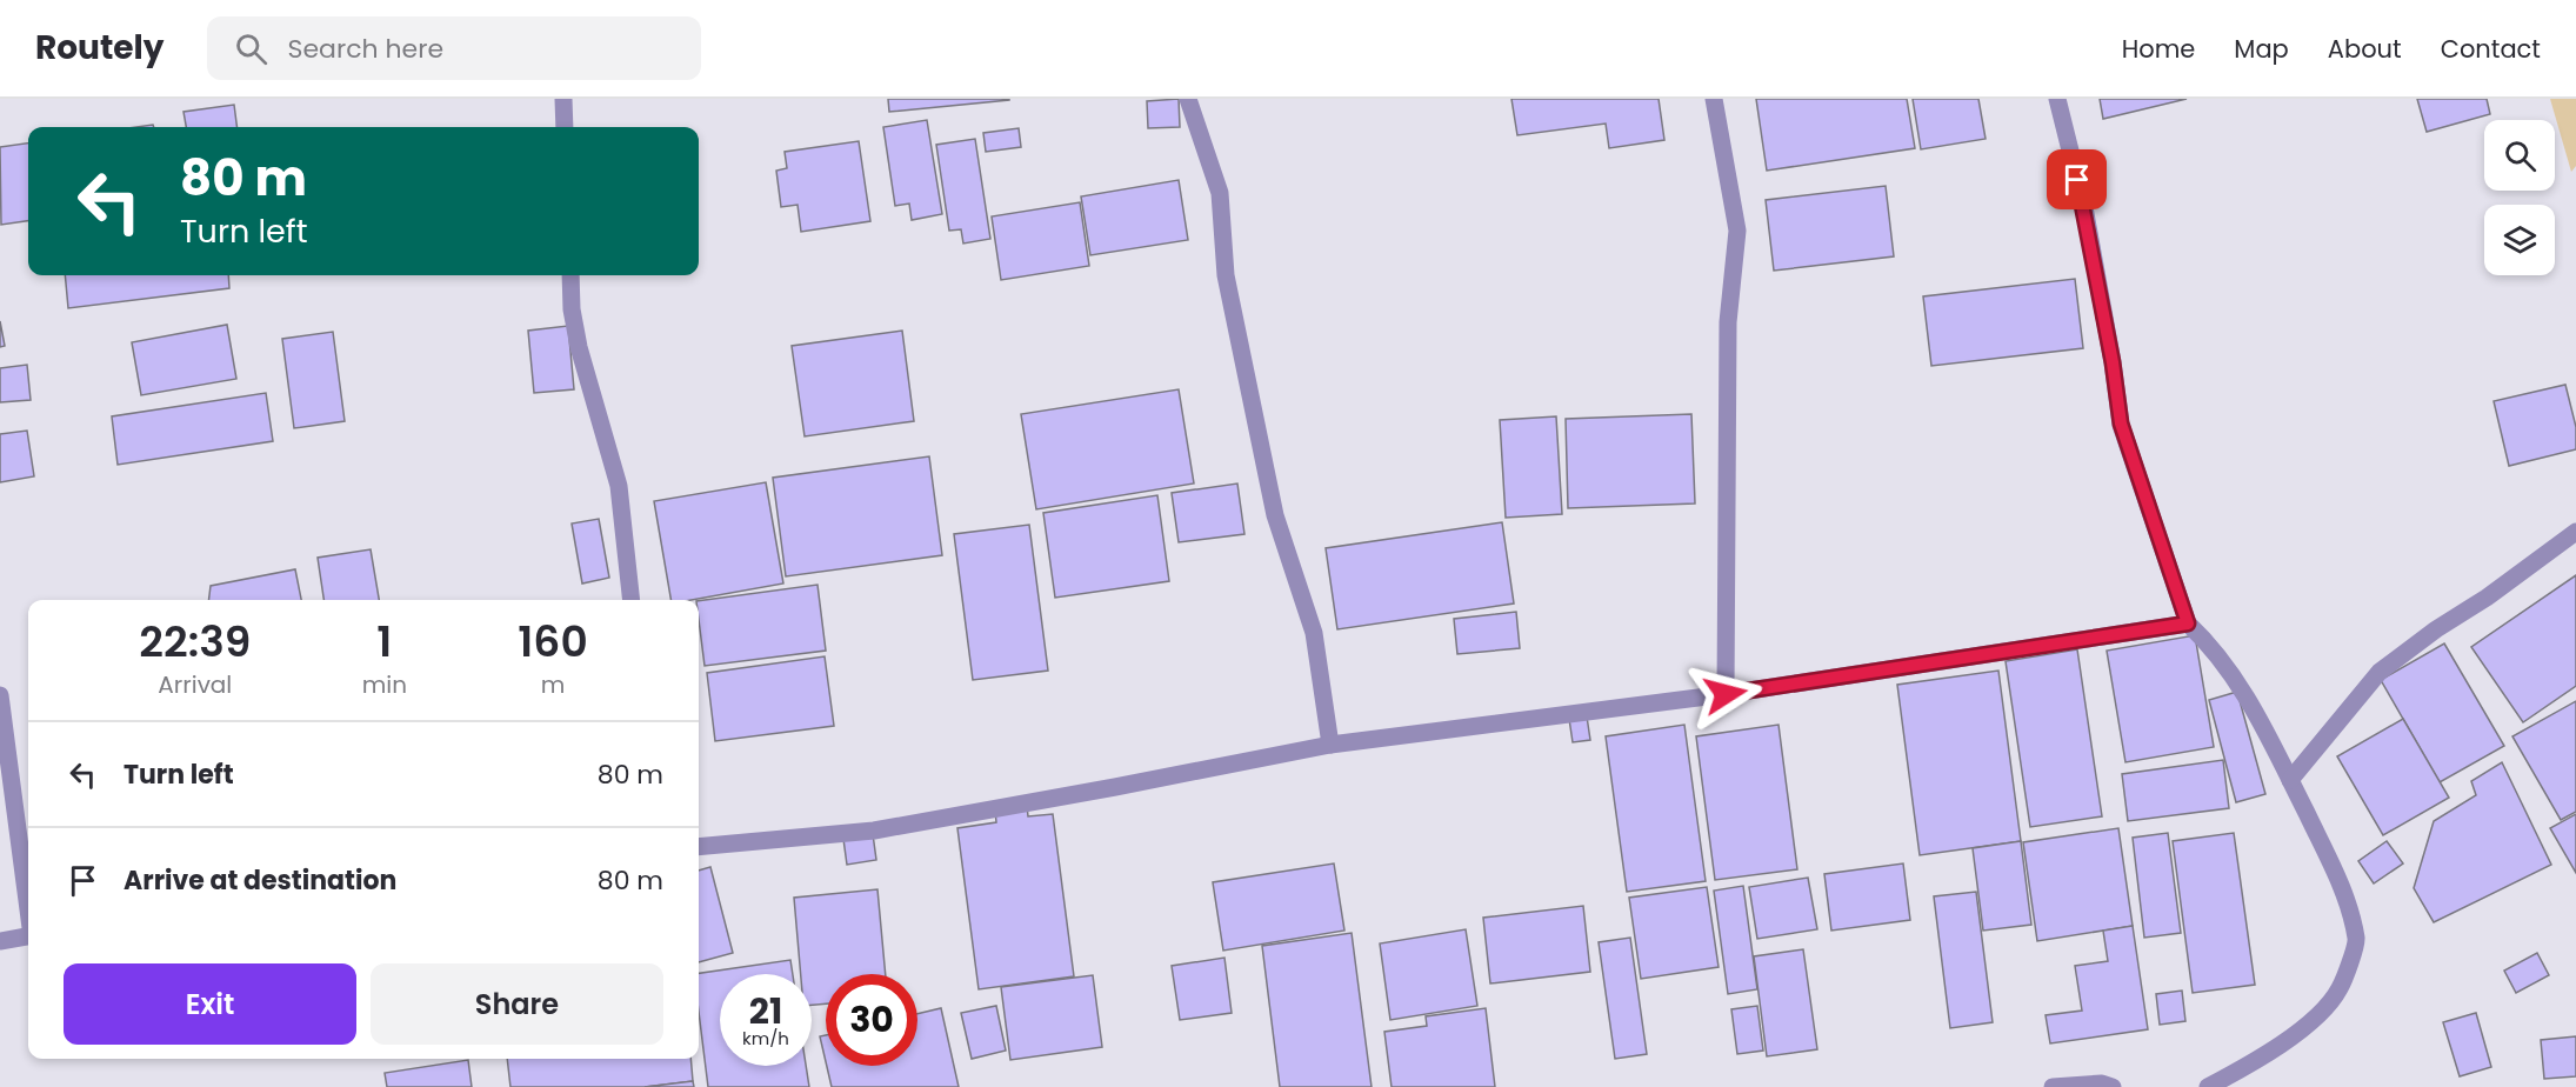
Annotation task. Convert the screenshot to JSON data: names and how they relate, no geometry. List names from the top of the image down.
{
  "page": {
    "header": "Routely",
    "search": "Search here",
    "nav": [
      "Home",
      "Map",
      "About",
      "Contact"
    ],
    "turn": ["80 m", "Turn left"],
    "eta": [
      "22:39",
      "Arrival",
      "1",
      "min",
      "160",
      "m"
    ],
    "list": [
      {
        "name": "Turn left",
        "value": "80 m"
      },
      {
        "name": "Arrive at destination",
        "value": "80 m"
      }
    ],
    "buttons": ["Exit", "Share"],
    "speed": "21 km/h",
    "limit": "30"
  }
}
